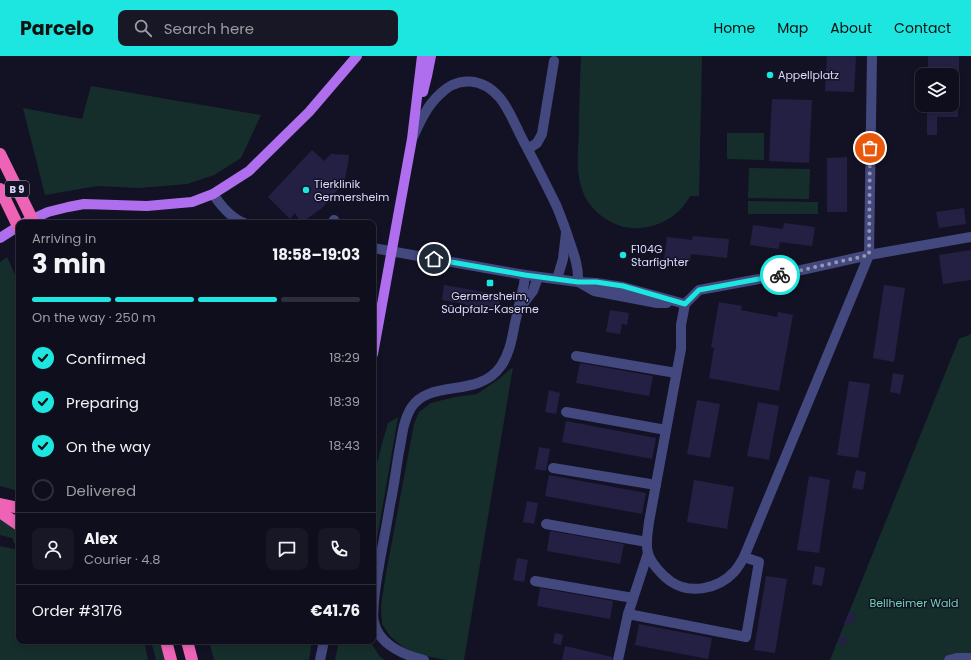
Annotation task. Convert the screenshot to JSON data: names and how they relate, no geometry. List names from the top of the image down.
{
  "streets": {
    "highway": ["B 9"]
  },
  "parks": ["Bellheimer Wald"],
  "places": {
    "other": ["Appellplatz", "Tierklinik Germersheim", "F104G Starfighter"],
    "transit": ["Germersheim, Südpfalz-Kaserne"]
  },
  "page": {
    "header": "Parcelo",
    "search": "Search here",
    "nav": [
      "Home",
      "Map",
      "About",
      "Contact"
    ],
    "heading": ["3 min", "Arriving in", "18:58–19:03"],
    "panel": [
      "Alex",
      "Courier · 4.8",
      "Order #3176",
      "€41.76"
    ],
    "bar": "On the way · 250 m",
    "list": [
      ["Confirmed", "18:29"],
      ["Preparing", "18:39"],
      ["On the way", "18:43"],
      "Delivered"
    ]
  }
}
